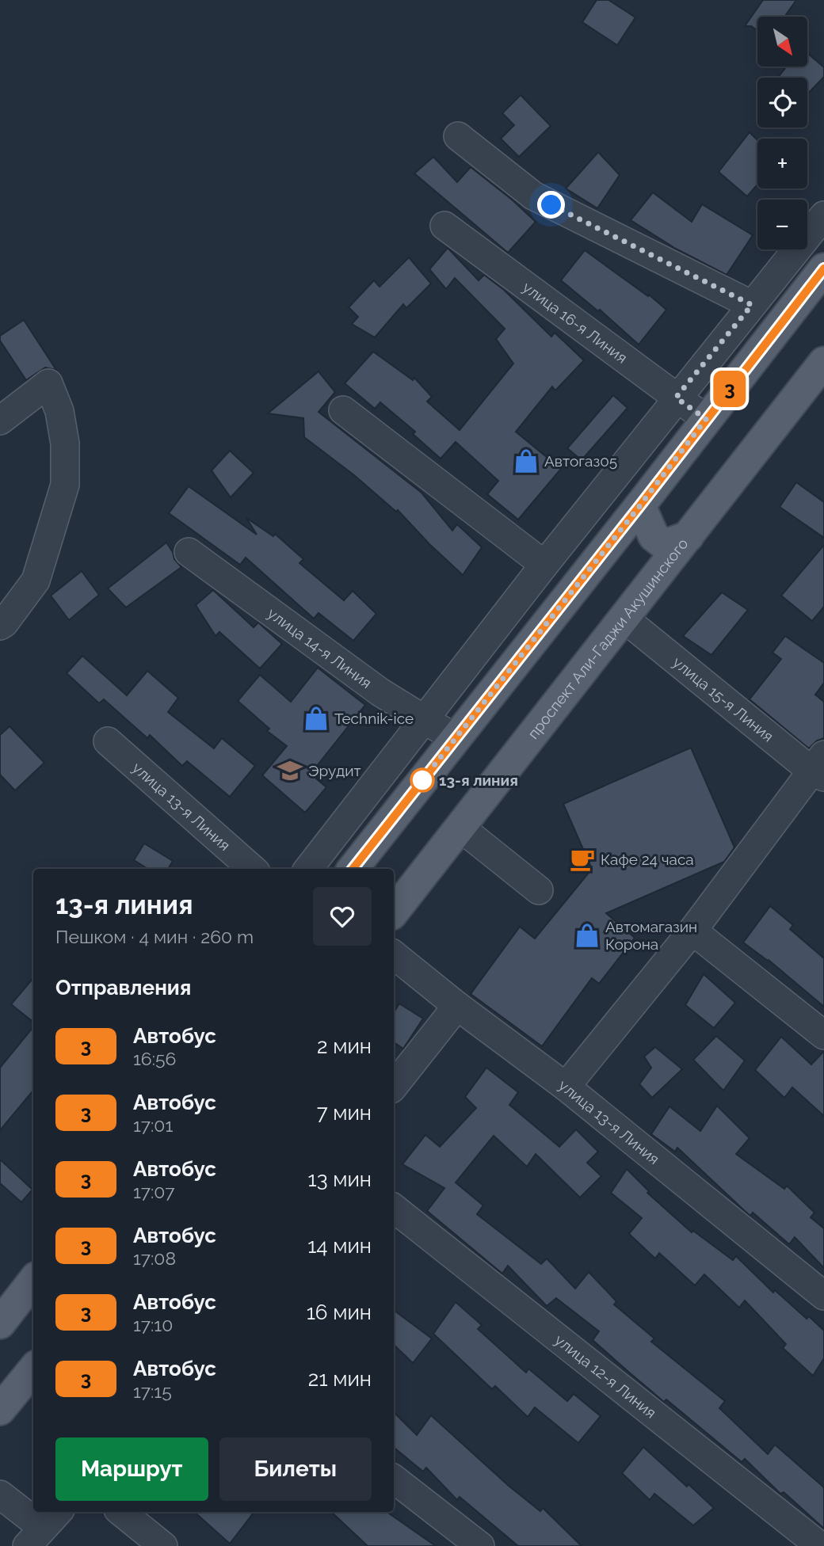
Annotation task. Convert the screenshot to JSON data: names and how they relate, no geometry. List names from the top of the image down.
{
  "streets": {
    "main road": ["проспект Али-Гаджи Акушинского"],
    "street": [
      "улица 16-я Линия",
      "улица 14-я Линия",
      "улица 15-я Линия",
      "улица 13-я Линия",
      "улица 12-я Линия"
    ]
  },
  "crossings": [
    ["проспект Али-Гаджи Акушинского", "улица 15-я Линия"]
  ],
  "places": {
    "shop": ["Автогаз05", "Technik-ice", "Автомагазин Корона"],
    "school or university": ["Эрудит"],
    "other": ["13-я линия"],
    "cafe": ["Кафе 24 часа"]
  },
  "lines": ["bus line 3"],
  "north": "bottom right",
  "page": {
    "on_map": "3",
    "map_buttons": ["+", "−"],
    "heading": [
      ["13-я линия", "Пешком · 4 мин · 260 m"],
      "Отправления"
    ],
    "list": [
      {
        "mark": "3",
        "name": "Автобус",
        "note": "16:56",
        "value": "2 мин"
      },
      {
        "mark": "3",
        "name": "Автобус",
        "note": "17:01",
        "value": "7 мин"
      },
      {
        "mark": "3",
        "name": "Автобус",
        "note": "17:07",
        "value": "13 мин"
      },
      {
        "mark": "3",
        "name": "Автобус",
        "note": "17:08",
        "value": "14 мин"
      },
      {
        "mark": "3",
        "name": "Автобус",
        "note": "17:10",
        "value": "16 мин"
      },
      {
        "mark": "3",
        "name": "Автобус",
        "note": "17:15",
        "value": "21 мин"
      }
    ],
    "buttons": ["Маршрут", "Билеты"]
  }
}
